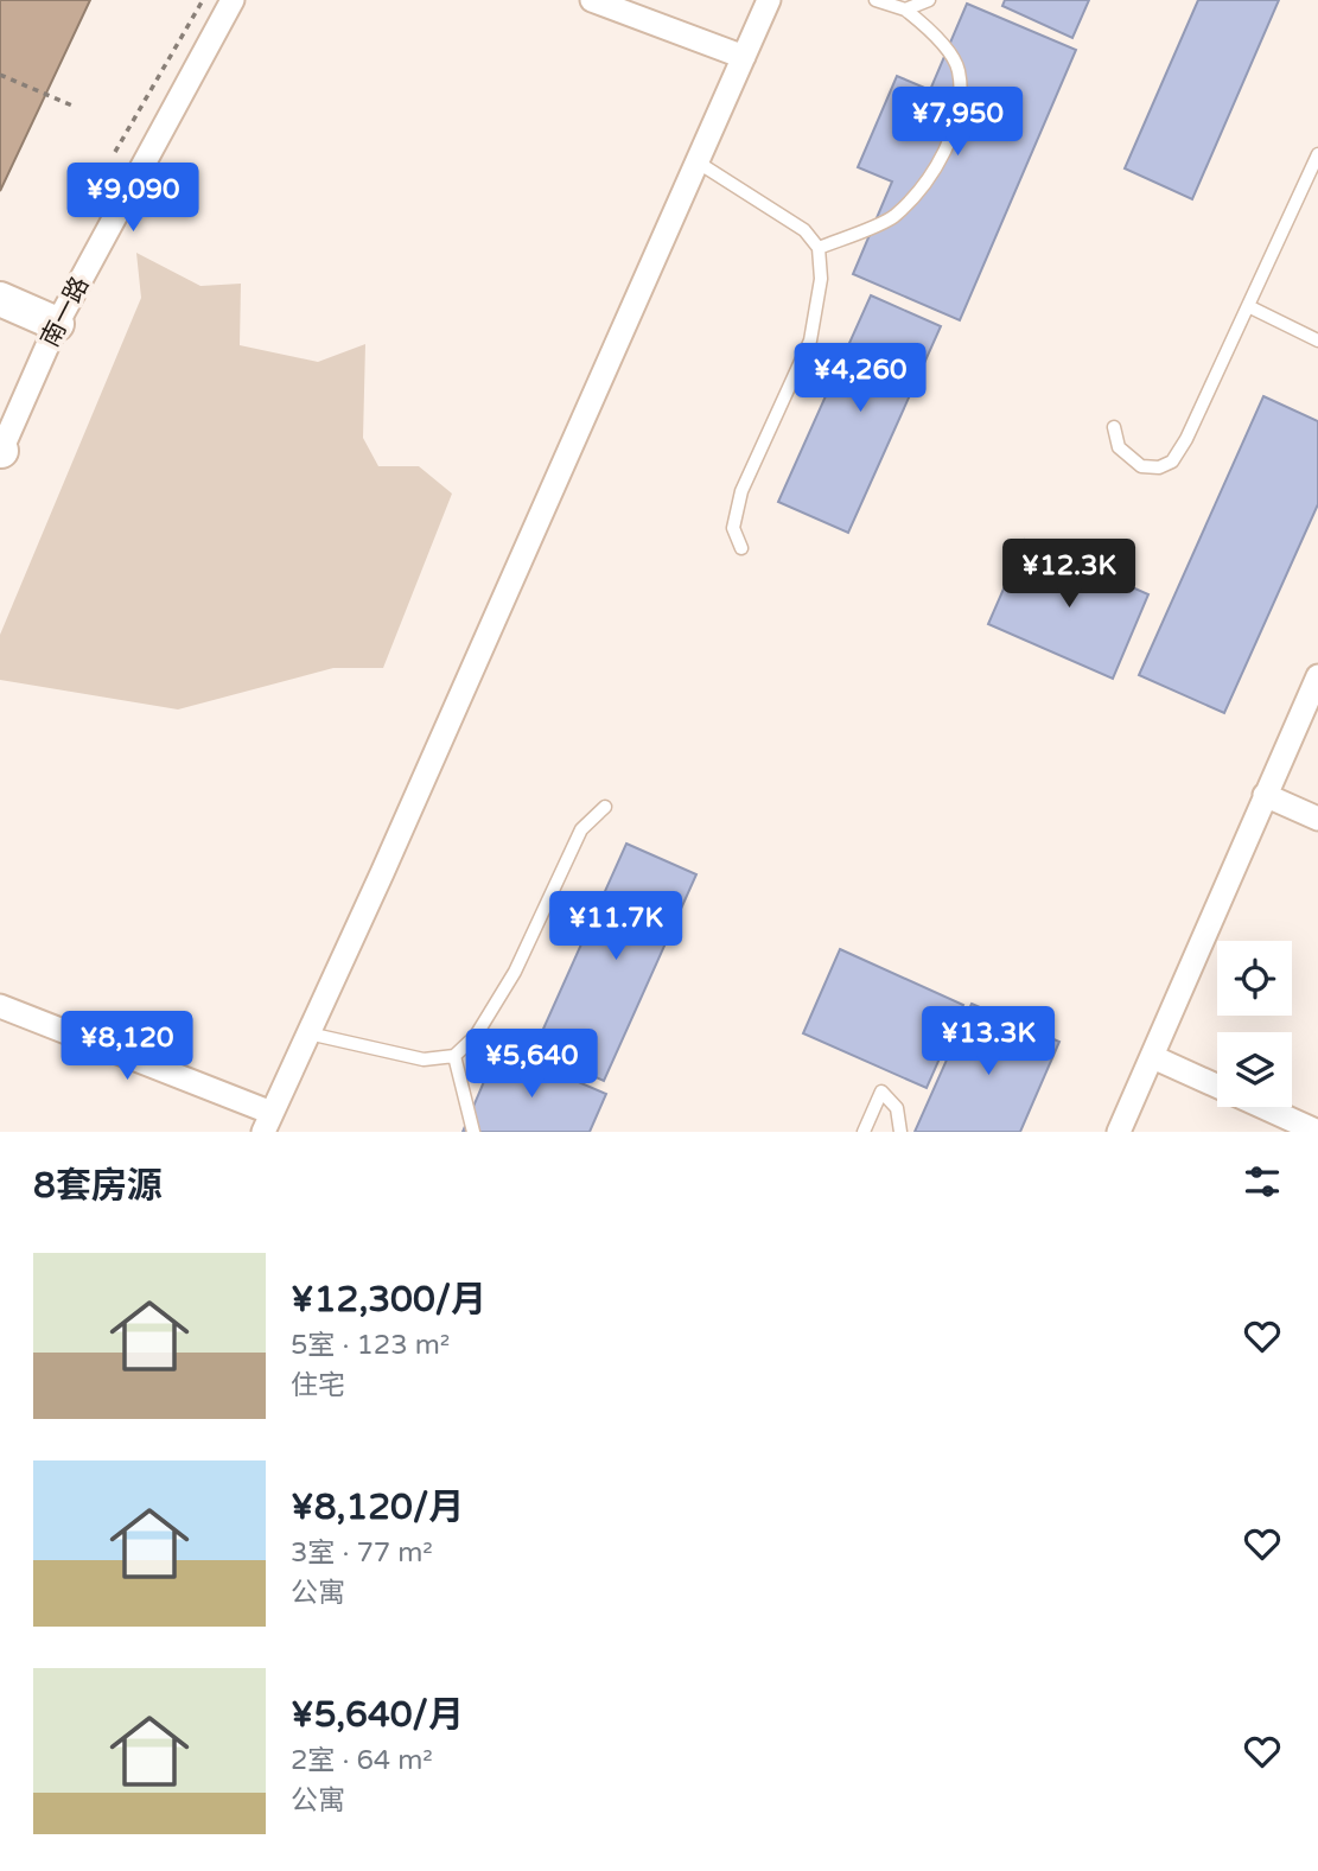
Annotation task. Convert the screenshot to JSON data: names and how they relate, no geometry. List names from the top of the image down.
{
  "streets": {
    "street": ["南一路"]
  },
  "page": {
    "price": [
      "¥7,950",
      "¥9,090",
      "¥4,260",
      "¥12.3K",
      "¥11.7K",
      "¥13.3K",
      "¥8,120",
      "¥5,640"
    ],
    "heading": "8套房源",
    "list": [
      {
        "name": "¥12,300/月",
        "note": "5室 · 123 m² · 住宅"
      },
      {
        "name": "¥8,120/月",
        "note": "3室 · 77 m² · 公寓"
      },
      {
        "name": "¥5,640/月",
        "note": "2室 · 64 m² · 公寓"
      }
    ]
  }
}
